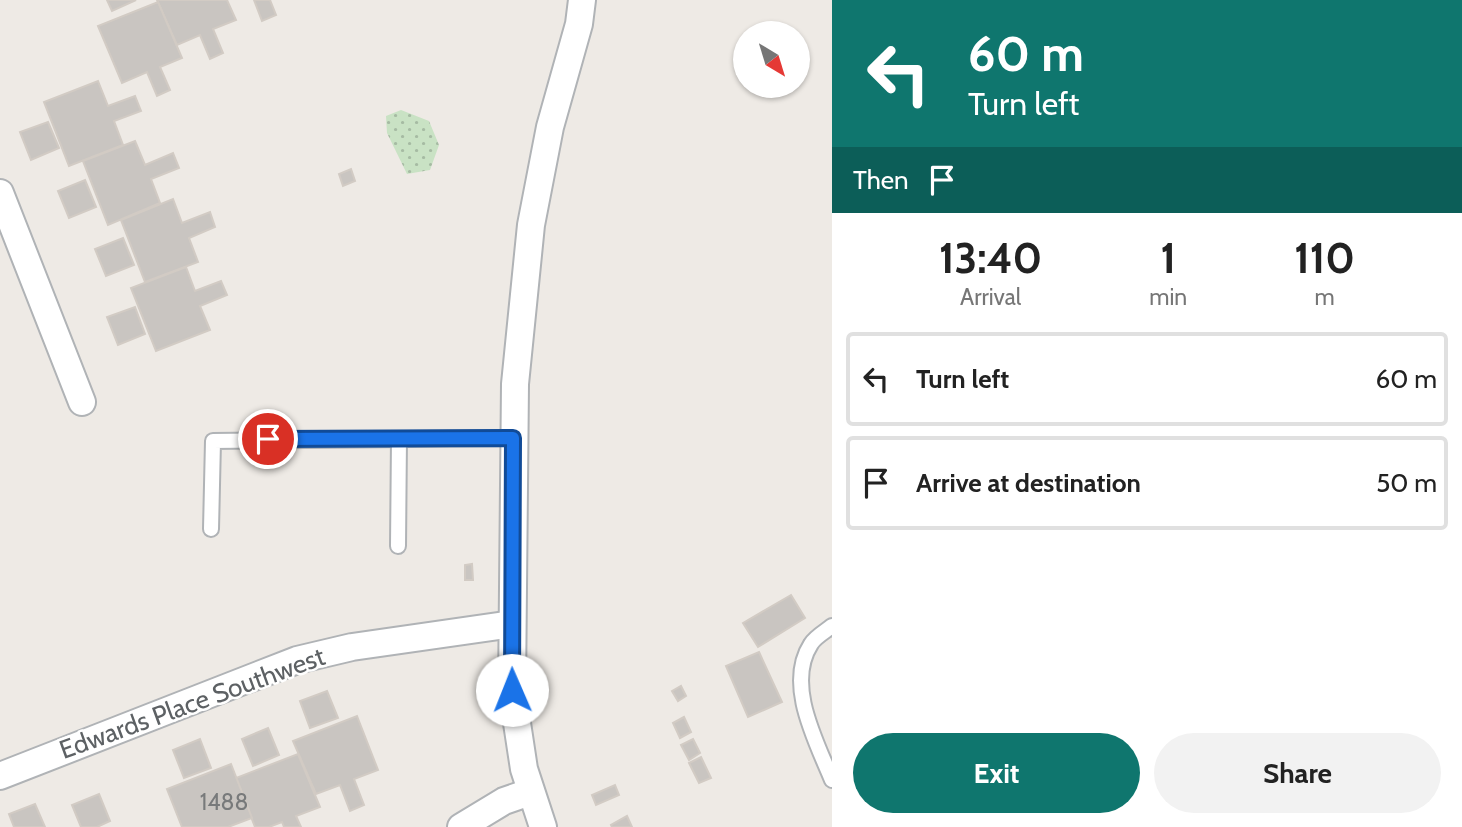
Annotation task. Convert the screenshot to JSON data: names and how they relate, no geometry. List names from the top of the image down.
{
  "streets": {
    "street": ["Edwards Place Southwest"]
  },
  "house_numbers": ["1488"],
  "north": "bottom right",
  "page": {
    "turn": ["60 m", "Turn left"],
    "then": "Then",
    "eta": [
      "13:40",
      "Arrival",
      "1",
      "min",
      "110",
      "m"
    ],
    "list": [
      {
        "name": "Turn left",
        "value": "60 m"
      },
      {
        "name": "Arrive at destination",
        "value": "50 m"
      }
    ],
    "buttons": ["Exit", "Share"]
  }
}
